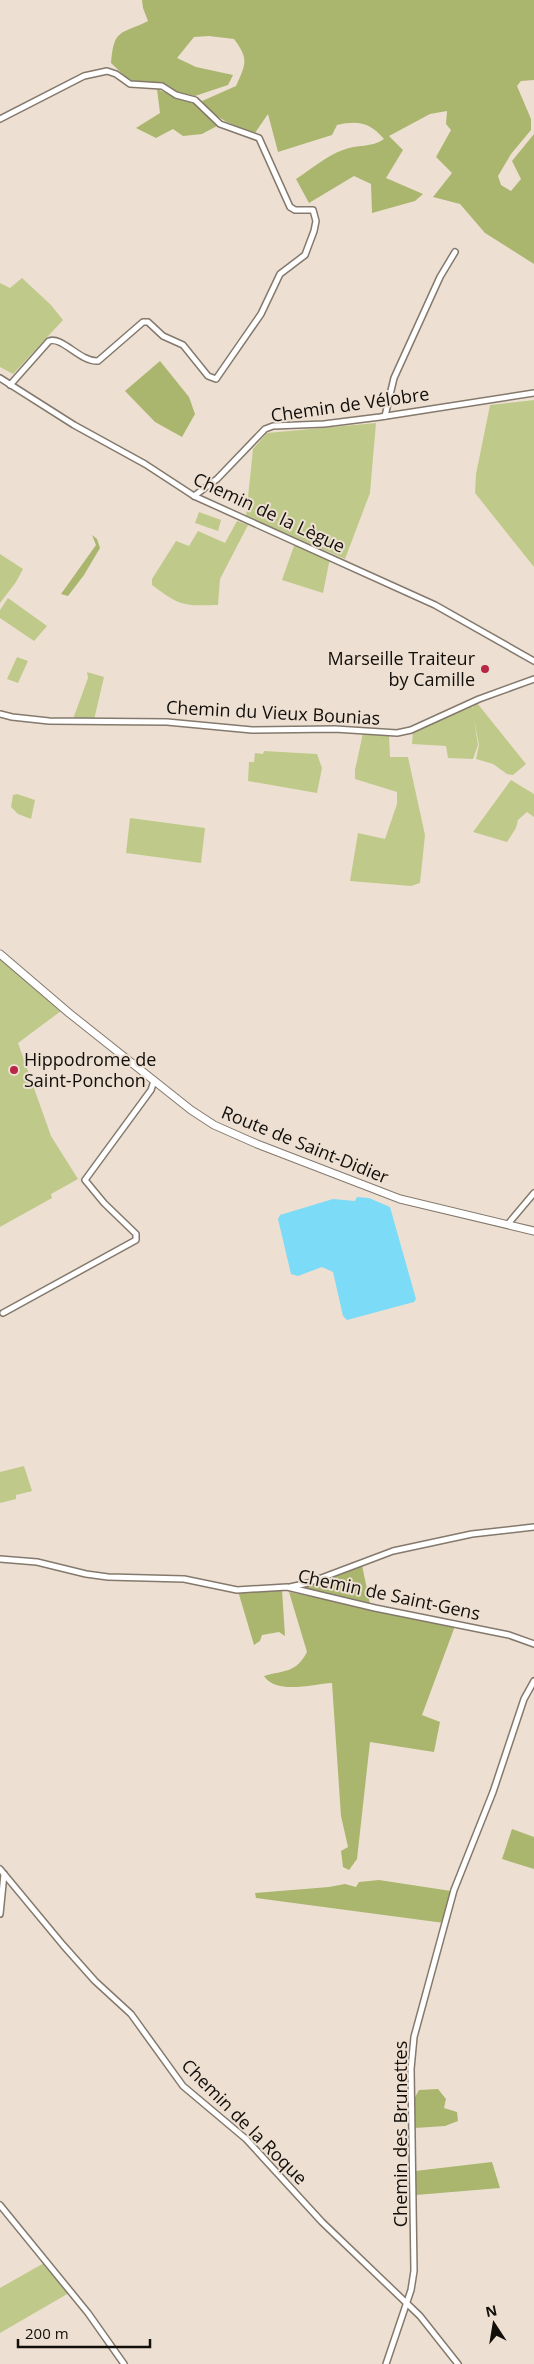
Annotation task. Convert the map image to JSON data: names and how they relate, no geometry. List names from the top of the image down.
{
  "streets": {
    "main road": ["Route de Saint-Didier"],
    "street": [
      "Chemin de Vélobre",
      "Chemin de la Lègue",
      "Chemin du Vieux Bounias",
      "Chemin de Saint-Gens",
      "Chemin de la Roque",
      "Chemin des Brunettes"
    ]
  },
  "crossings": [
    ["Chemin de Vélobre", "Chemin de la Lègue"],
    ["Chemin de la Roque", "Chemin des Brunettes"]
  ],
  "places": ["Marseille Traiteur by Camille", "Hippodrome de Saint-Ponchon"],
  "scale_bar": "200 m",
  "north": "top"
}
